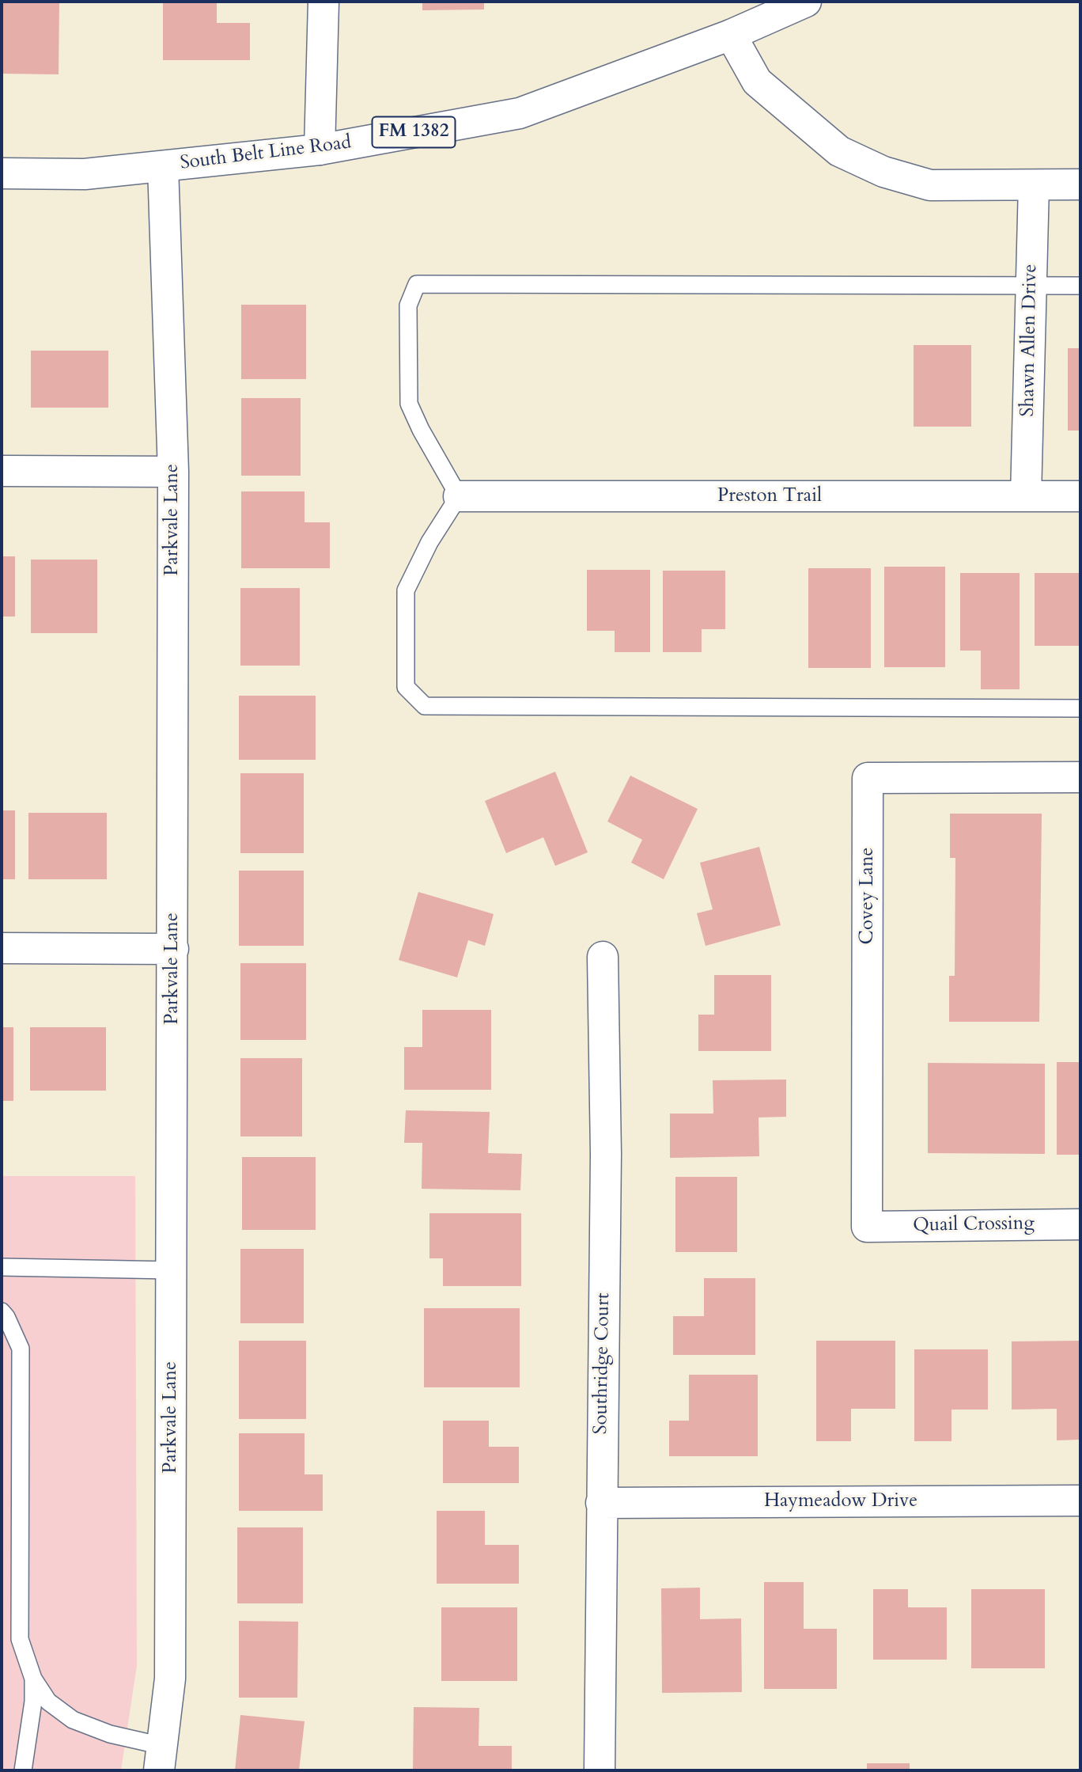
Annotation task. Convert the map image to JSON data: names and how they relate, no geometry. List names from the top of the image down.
{
  "streets": {
    "street": [
      "FM 1382",
      "South Belt Line Road",
      "Shawn Allen Drive",
      "Preston Trail",
      "Parkvale Lane",
      "Covey Lane",
      "Quail Crossing",
      "Southridge Court",
      "Haymeadow Drive"
    ]
  },
  "crossings": [
    ["South Belt Line Road", "Parkvale Lane"],
    ["Shawn Allen Drive", "Preston Trail"],
    ["Covey Lane", "Quail Crossing"],
    ["Southridge Court", "Haymeadow Drive"]
  ]
}
